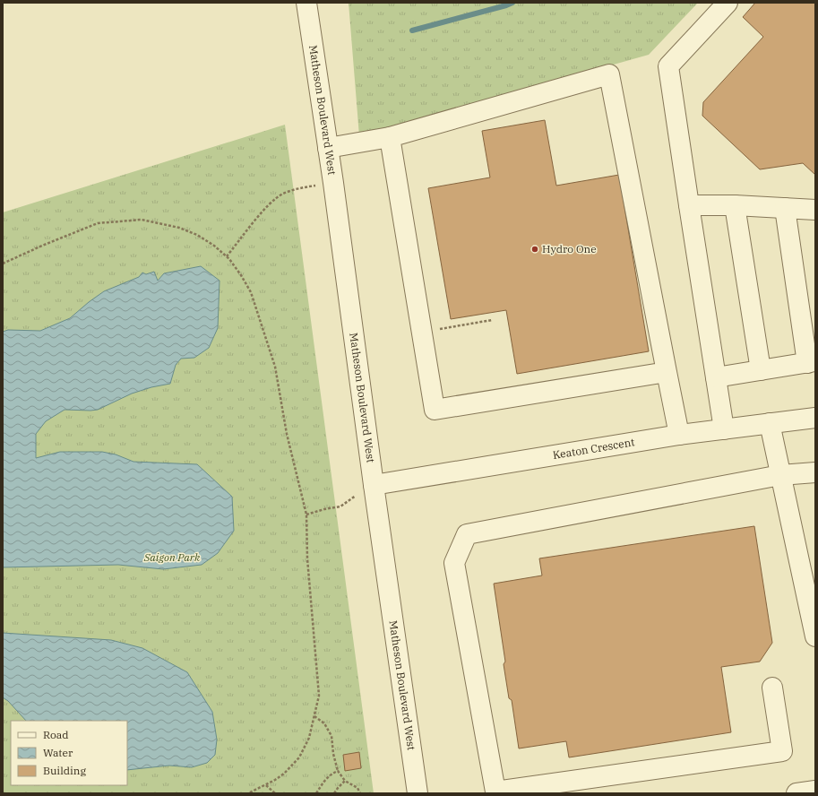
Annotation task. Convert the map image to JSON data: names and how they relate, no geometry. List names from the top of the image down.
{
  "streets": {
    "street": ["Matheson Boulevard West", "Keaton Crescent"]
  },
  "crossings": [
    ["Matheson Boulevard West", "Keaton Crescent"]
  ],
  "parks": ["Saigon Park"],
  "places": ["Hydro One"],
  "legend": ["Road", "Water", "Building"]
}
